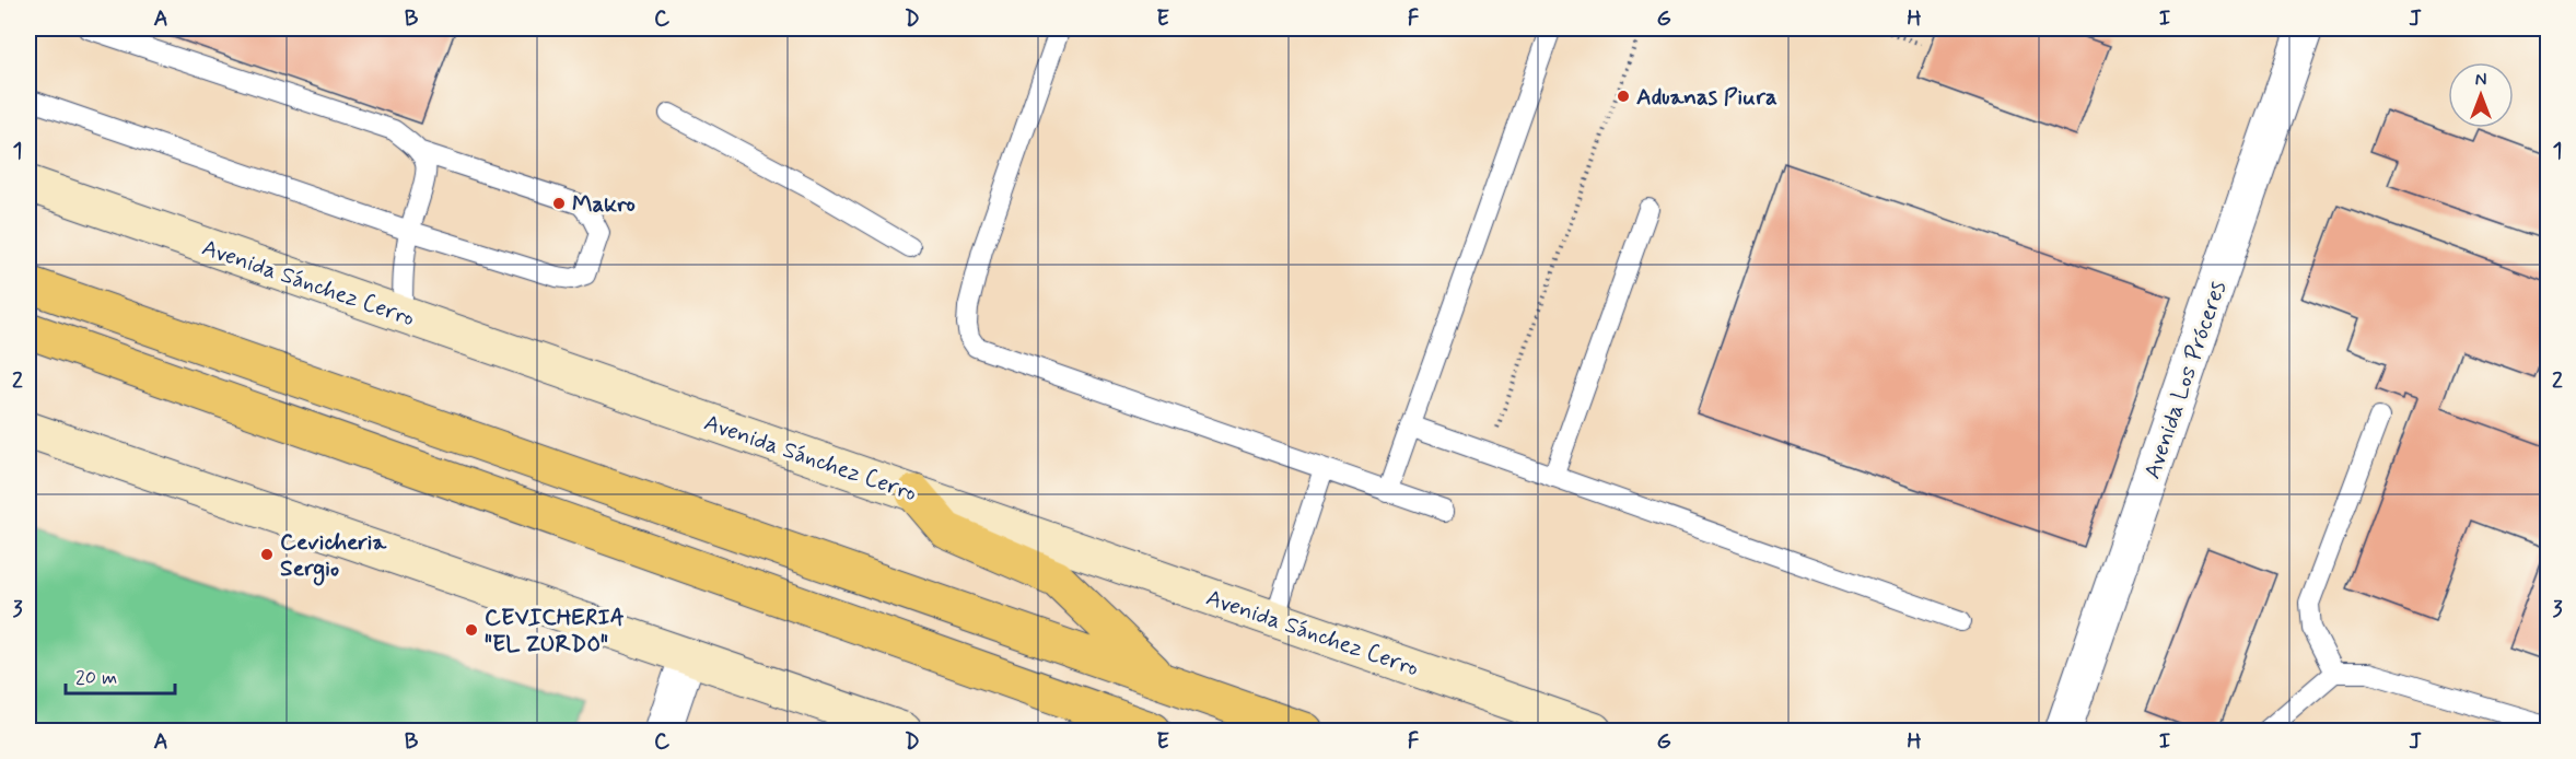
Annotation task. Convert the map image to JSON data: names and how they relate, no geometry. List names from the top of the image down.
{
  "streets": {
    "main road": ["Avenida Sánchez Cerro"],
    "street": ["Avenida Los Próceres"]
  },
  "places": [
    "Aduanas Piura",
    "Makro",
    "Cevicheria Sergio",
    "CEVICHERIA \"EL ZURDO\""
  ],
  "scale_bar": "20 m",
  "north": "top",
  "grid": {
    "columns": [
      "A",
      "B",
      "C",
      "D",
      "E",
      "F",
      "G",
      "H",
      "I",
      "J"
    ],
    "rows": ["1", "2", "3"]
  }
}
